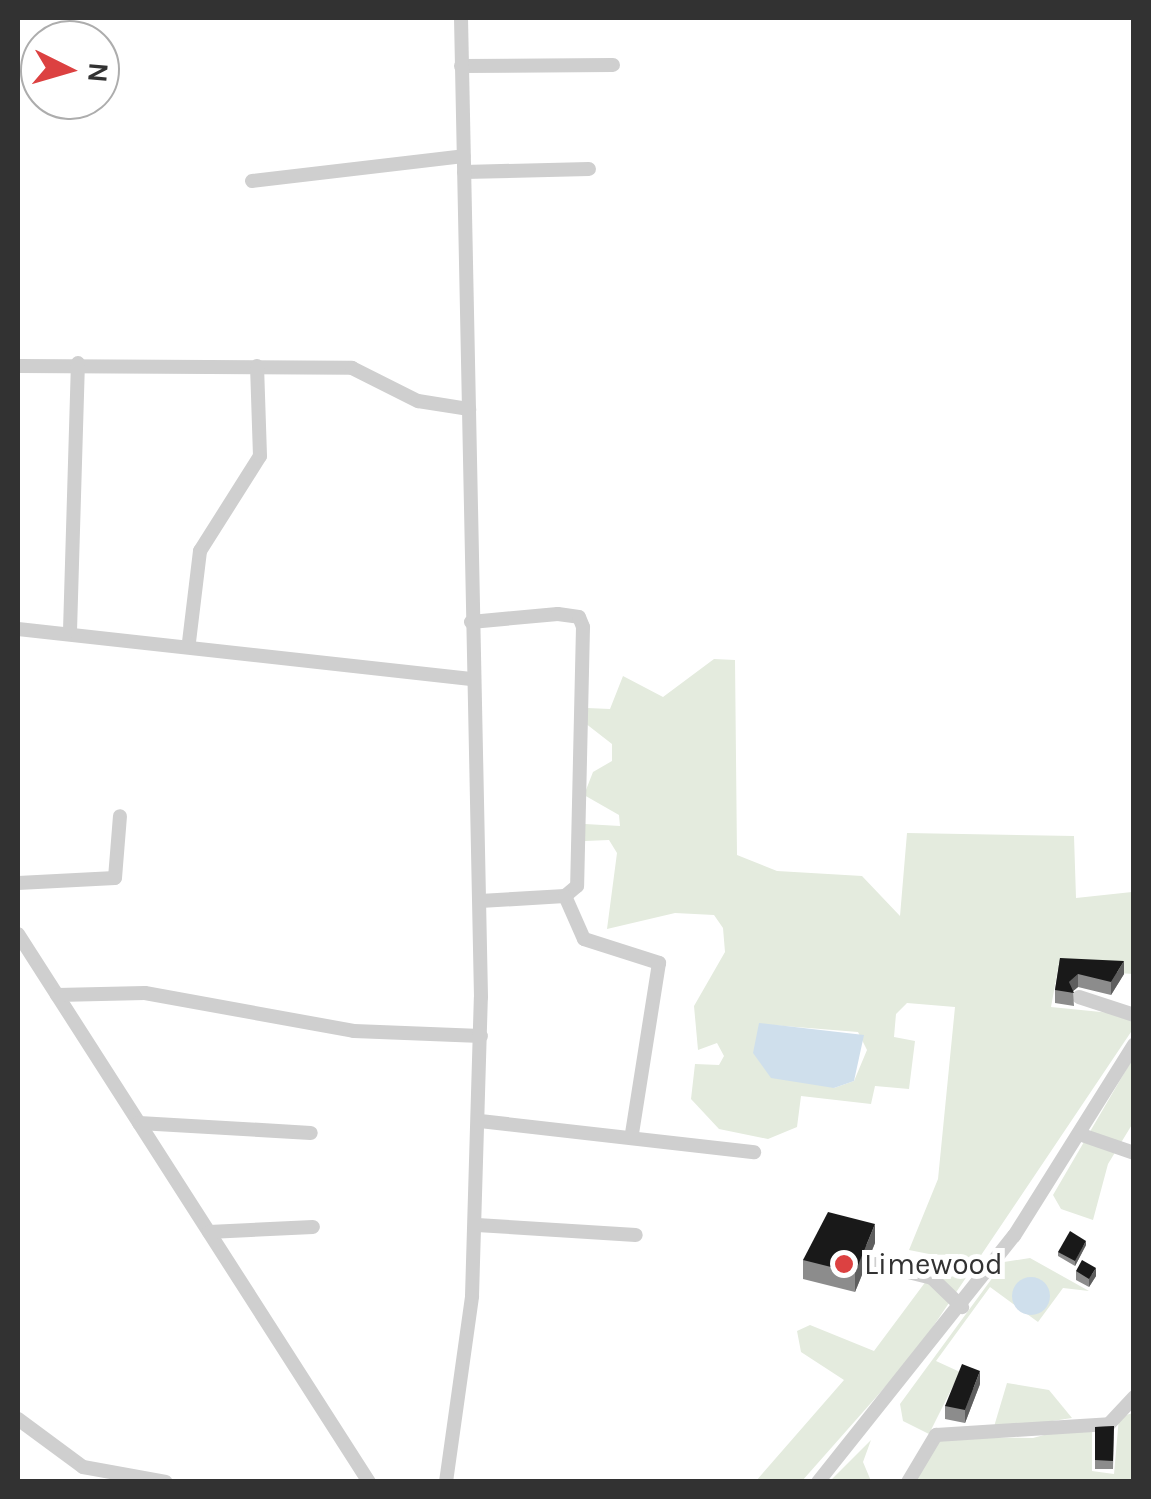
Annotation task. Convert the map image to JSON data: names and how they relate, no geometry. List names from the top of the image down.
{
  "places": ["Limewood"],
  "north": "right"
}
